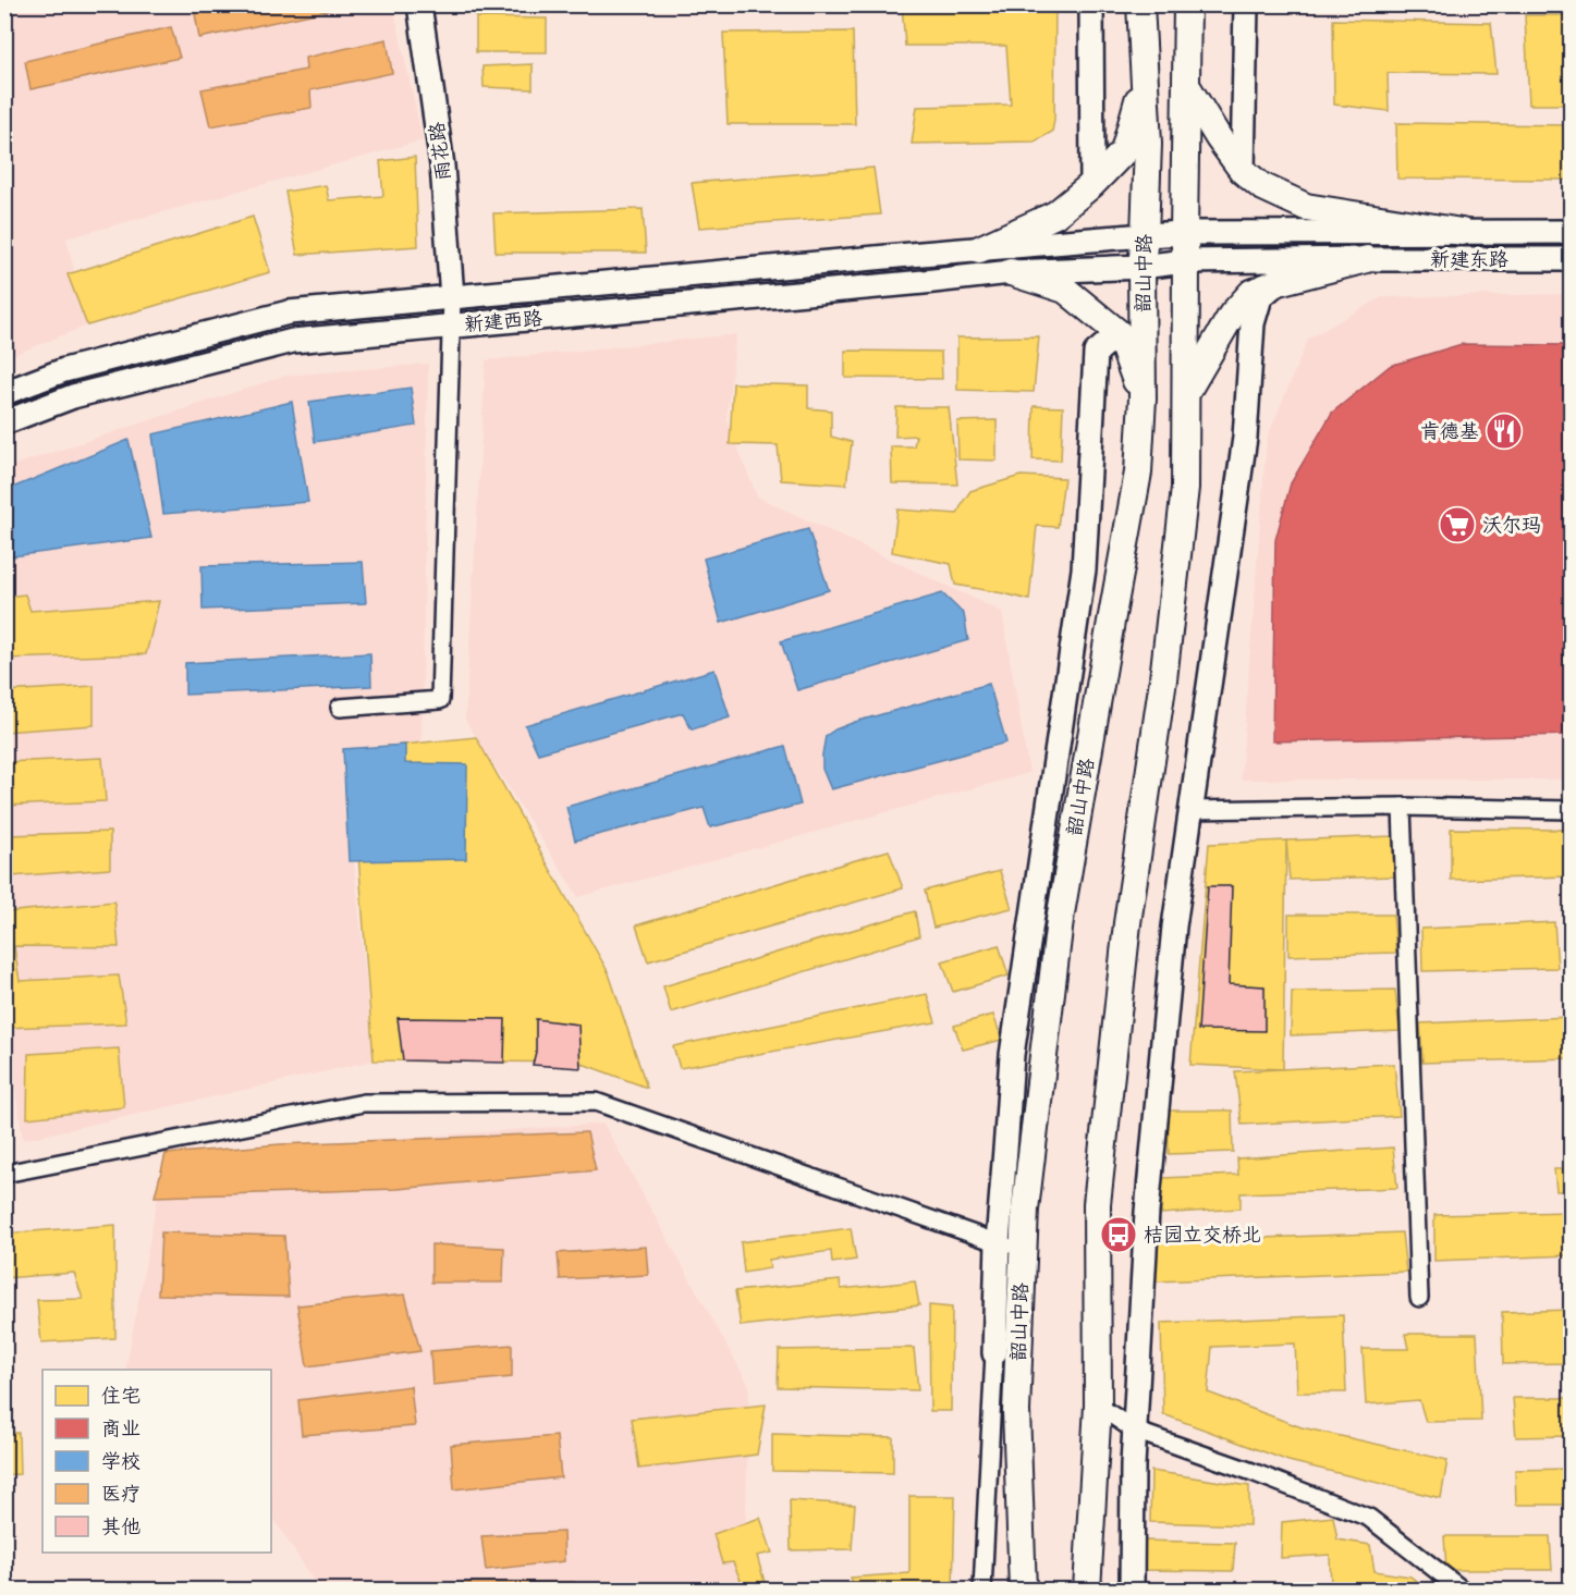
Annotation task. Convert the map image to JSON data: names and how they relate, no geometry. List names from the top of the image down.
{
  "streets": {
    "main road": [
      "雨花路",
      "新建东路",
      "韶山中路",
      "新建西路"
    ]
  },
  "crossings": [
    ["雨花路", "新建西路"],
    ["新建东路", "韶山中路"],
    ["新建东路", "新建西路"],
    ["韶山中路", "新建西路"]
  ],
  "places": {
    "restaurant": ["肯德基"],
    "supermarket": ["沃尔玛"],
    "bus stop": ["桔园立交桥北"]
  },
  "legend": [
    "住宅",
    "商业",
    "学校",
    "医疗",
    "其他"
  ]
}
